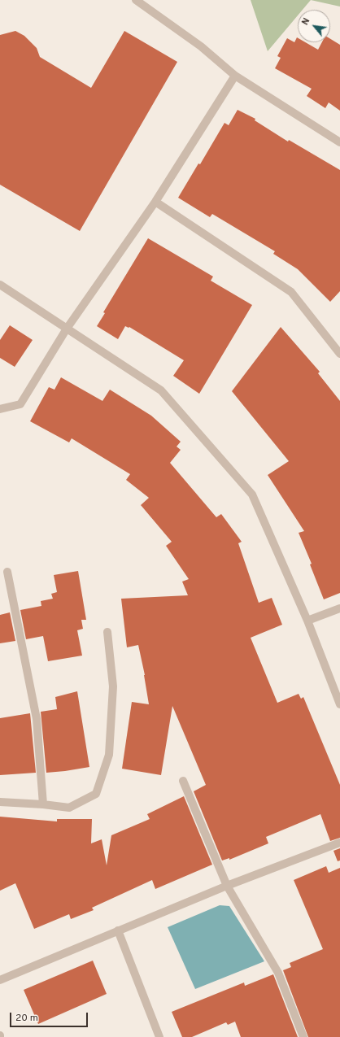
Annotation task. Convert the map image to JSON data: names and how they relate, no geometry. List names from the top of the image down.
{
  "scale_bar": "20 m",
  "north": "top left"
}
